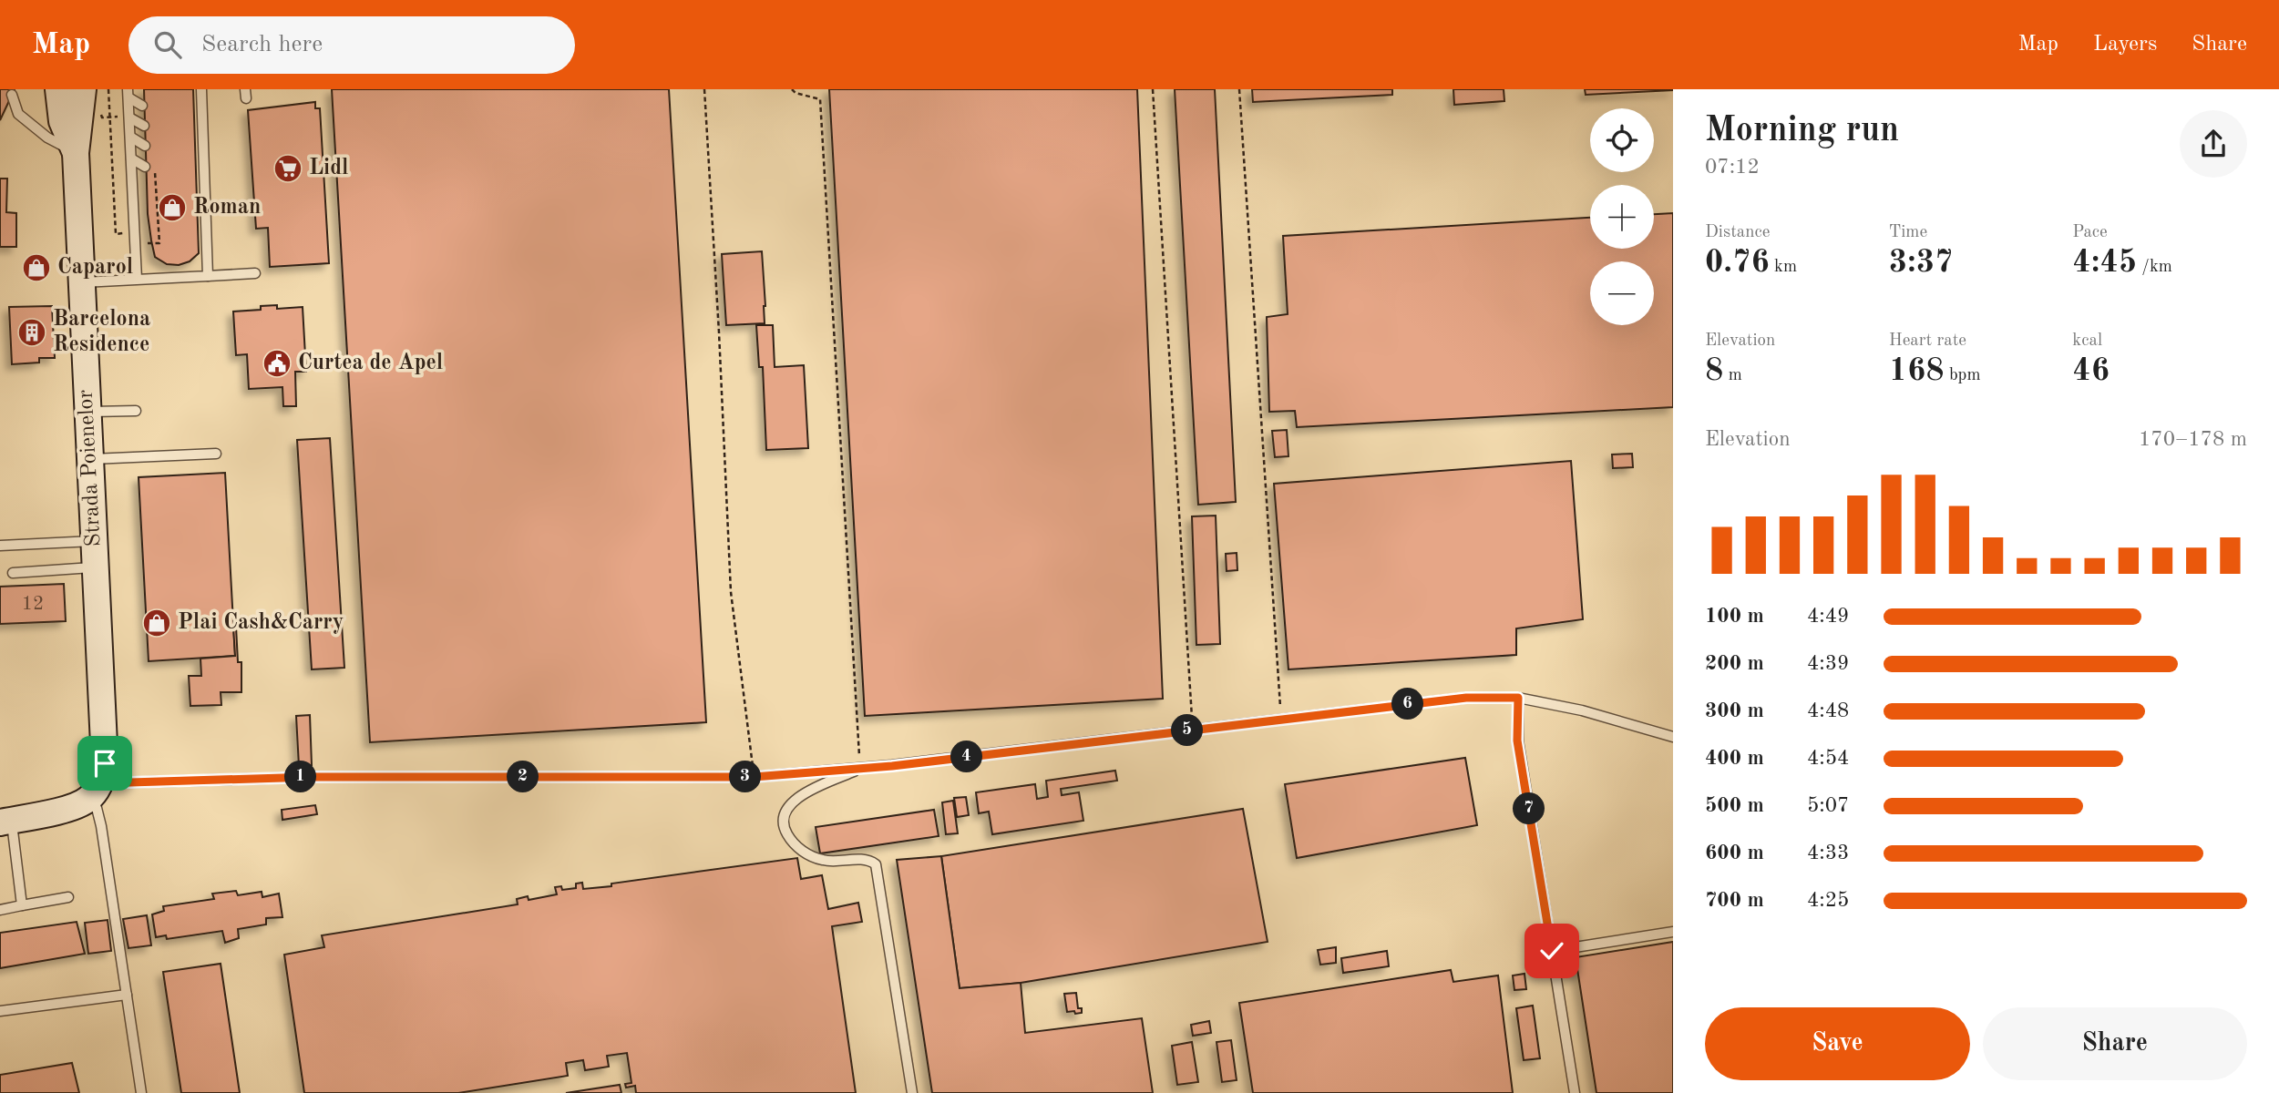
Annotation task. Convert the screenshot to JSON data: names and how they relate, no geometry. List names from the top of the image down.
{
  "streets": {
    "main road": ["Strada Poienelor"]
  },
  "places": {
    "supermarket": ["Lidl"],
    "shop": ["Roman", "Caparol", "Plai Cash&Carry"],
    "building": ["Barcelona Residence"],
    "public building": ["Curtea de Apel"]
  },
  "house_numbers": ["12"],
  "page": {
    "header": "Map",
    "search": "Search here",
    "nav": ["Map", "Layers", "Share"],
    "heading": ["Morning run", "07:12"],
    "map_buttons": ["+", "−"],
    "stats": [
      ["Distance", "0.76 km"],
      ["Time", "3:37"],
      ["Pace", "4:45 /km"],
      ["Elevation", "8 m"],
      ["Heart rate", "168 bpm"],
      ["kcal", "46"]
    ],
    "chart": ["Elevation", "170–178 m"],
    "list": [
      {
        "name": "100 m",
        "note": "4:49"
      },
      {
        "name": "200 m",
        "note": "4:39"
      },
      {
        "name": "300 m",
        "note": "4:48"
      },
      {
        "name": "400 m",
        "note": "4:54"
      },
      {
        "name": "500 m",
        "note": "5:07"
      },
      {
        "name": "600 m",
        "note": "4:33"
      },
      {
        "name": "700 m",
        "note": "4:25"
      }
    ],
    "pins": [
      "6",
      "5",
      "4",
      "1",
      "2",
      "3",
      "7"
    ],
    "buttons": ["Save", "Share"]
  }
}
